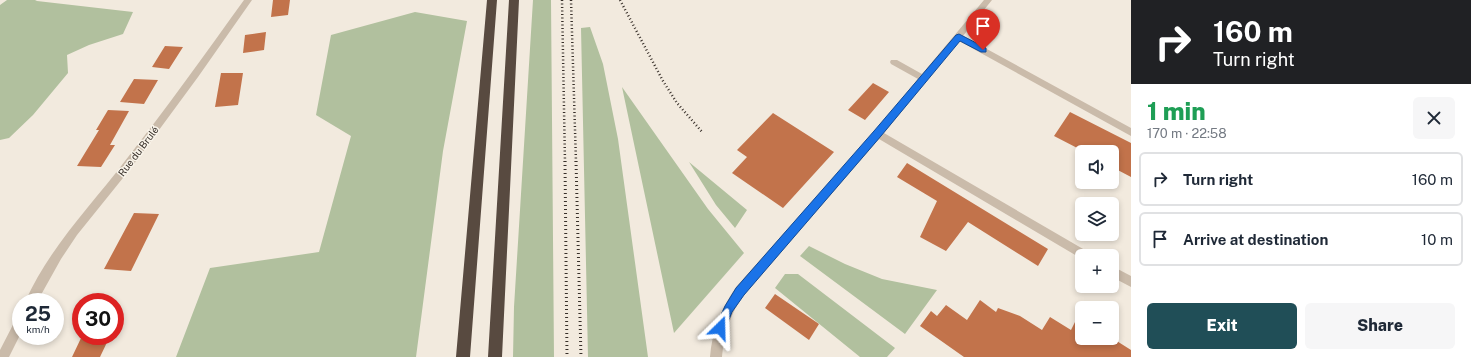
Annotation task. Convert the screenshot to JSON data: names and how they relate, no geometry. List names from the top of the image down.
{
  "streets": {
    "street": ["Rue du Brulé"]
  },
  "page": {
    "turn": ["160 m", "Turn right"],
    "heading": ["1 min", "170 m · 22:58"],
    "map_buttons": ["+", "−"],
    "list": [
      {
        "name": "Turn right",
        "value": "160 m"
      },
      {
        "name": "Arrive at destination",
        "value": "10 m"
      }
    ],
    "speed": "25 km/h",
    "limit": "30",
    "buttons": ["Exit", "Share"]
  }
}
